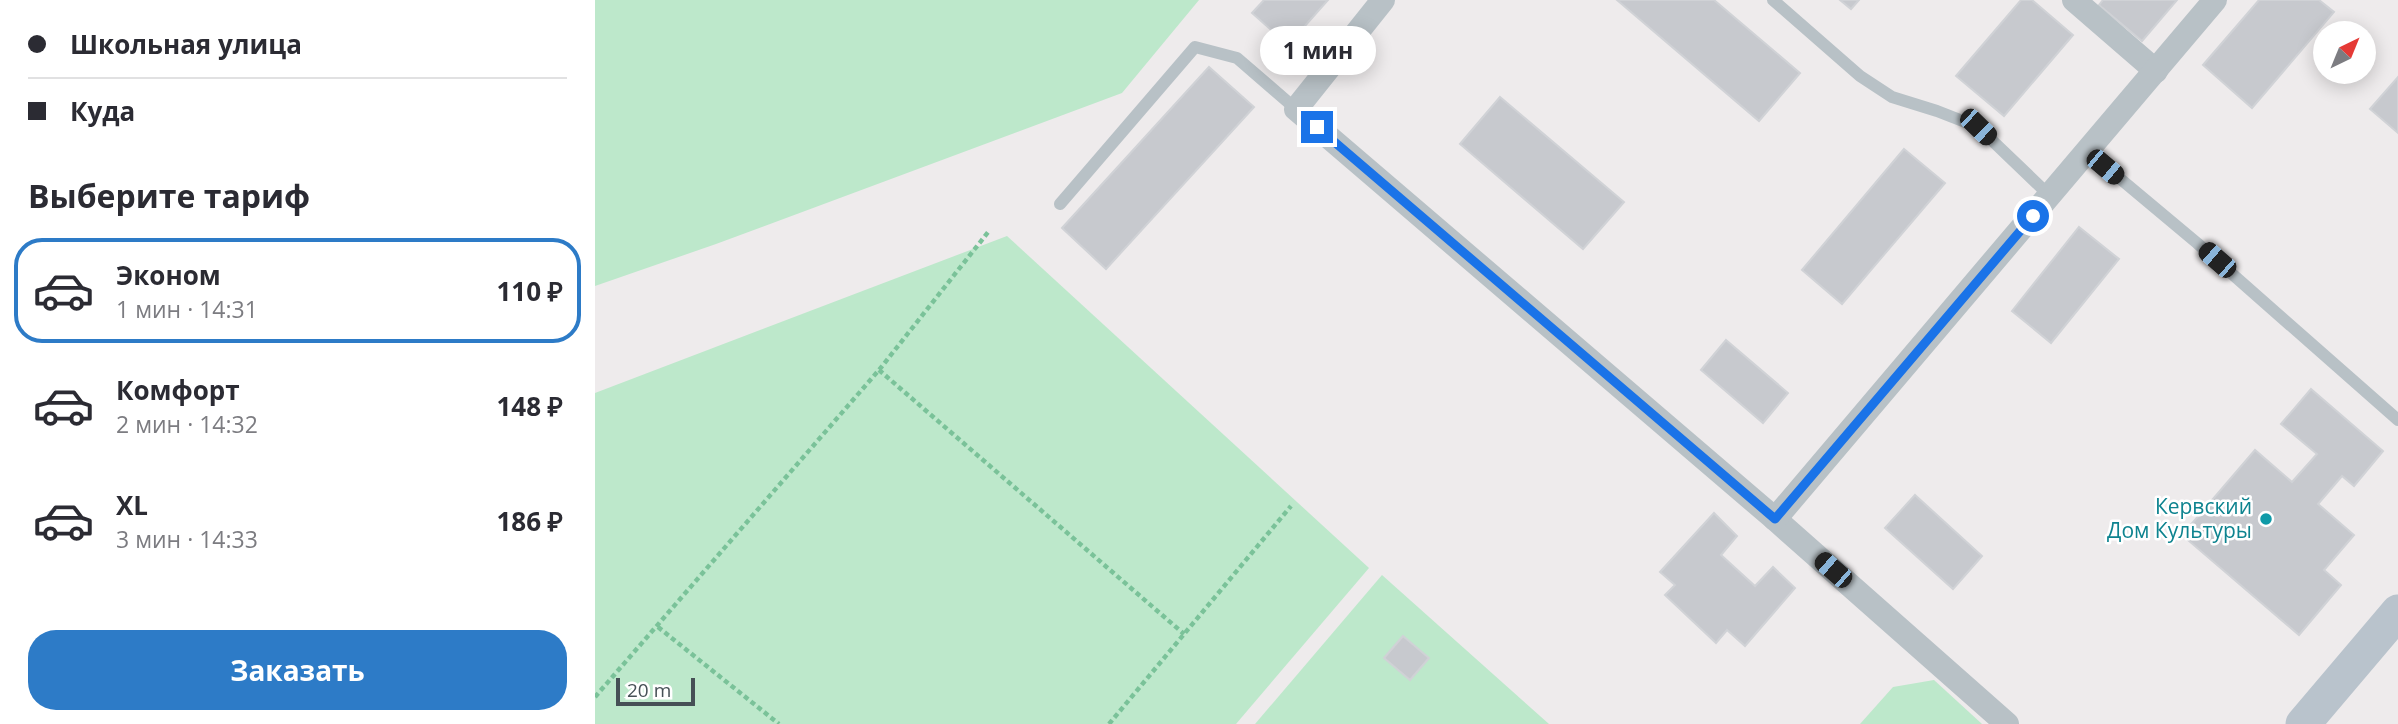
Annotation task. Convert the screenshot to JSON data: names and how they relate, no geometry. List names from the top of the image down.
{
  "places": ["Кервский Дом Культуры"],
  "scale_bar": "20 m",
  "north": "top right",
  "page": {
    "banner": ["Школьная улица", "Куда"],
    "bubble": "1 мин",
    "heading": "Выберите тариф",
    "list": [
      {
        "name": "Эконом",
        "note": "1 мин · 14:31",
        "value": "110 ₽"
      },
      {
        "name": "Комфорт",
        "note": "2 мин · 14:32",
        "value": "148 ₽"
      },
      {
        "name": "XL",
        "note": "3 мин · 14:33",
        "value": "186 ₽"
      }
    ],
    "buttons": "Заказать",
    "scale": "20 m"
  }
}
